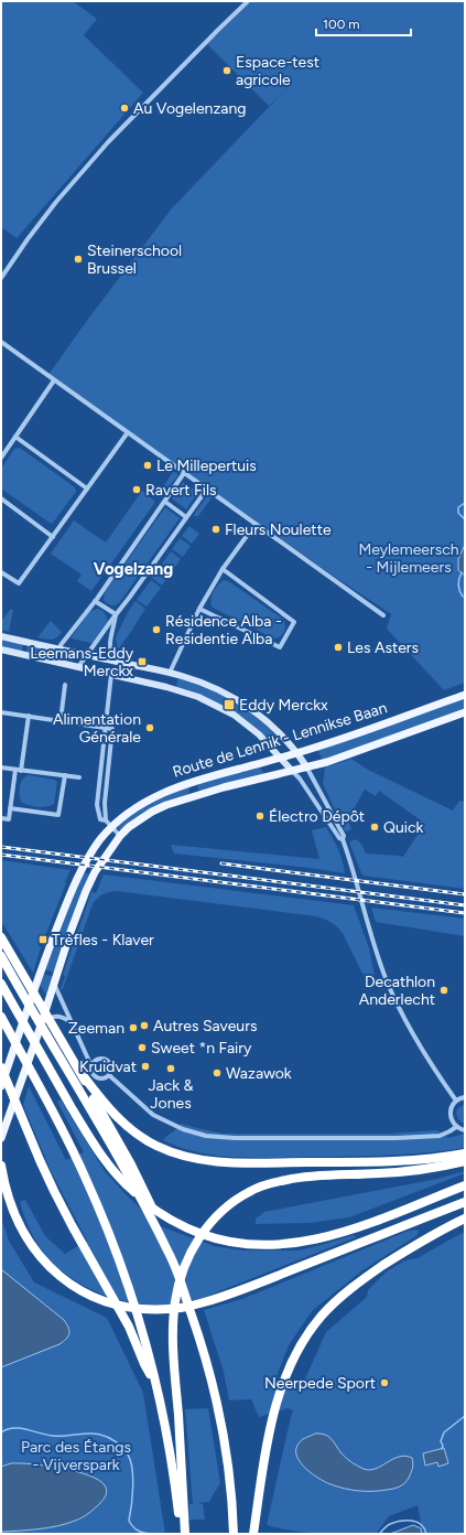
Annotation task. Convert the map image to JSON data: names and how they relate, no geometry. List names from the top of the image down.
{
  "streets": {
    "main road": ["Route de Lennik - Lennikse Baan"]
  },
  "districts": ["Vogelzang"],
  "parks": ["Meylemeersch - Mijlemeers", "Parc des Étangs - Vijverspark"],
  "places": {
    "other": [
      "Espace-test agricole",
      "Au Vogelenzang",
      "Steinerschool Brussel",
      "Le Millepertuis",
      "Ravert Fils",
      "Fleurs Noulette",
      "Résidence Alba - Residentie Alba",
      "Les Asters",
      "Alimentation Générale",
      "Électro Dépôt",
      "Quick",
      "Decathlon Anderlecht",
      "Autres Saveurs",
      "Zeeman",
      "Sweet *n Fairy",
      "Kruidvat",
      "Jack & Jones",
      "Wazawok",
      "Neerpede Sport"
    ],
    "transit": ["Leemans-Eddy Merckx", "Eddy Merckx", "Trèfles - Klaver"]
  },
  "scale_bar": "100 m"
}
